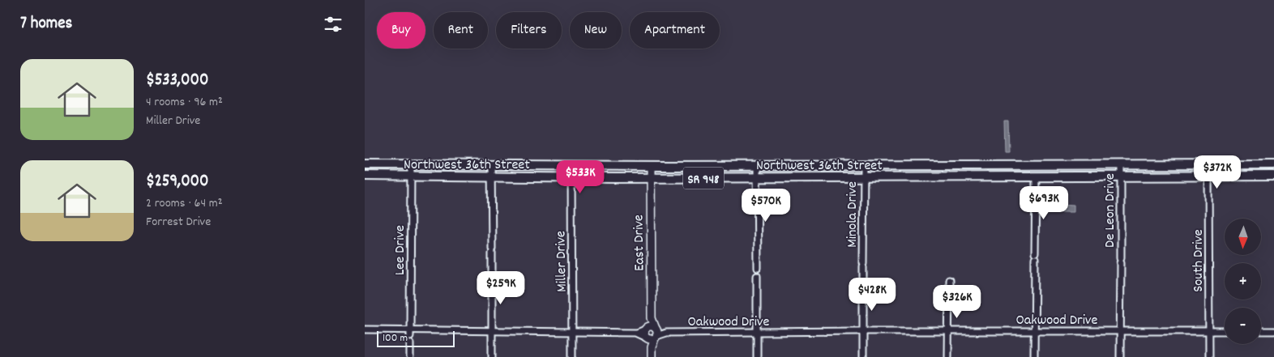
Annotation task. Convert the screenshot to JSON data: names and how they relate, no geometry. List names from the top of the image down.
{
  "streets": {
    "main road": ["Northwest 36th Street", "SR 948"],
    "street": [
      "De Leon Drive",
      "Minola Drive",
      "East Drive",
      "Lee Drive",
      "South Drive",
      "Miller Drive",
      "Oakwood Drive"
    ]
  },
  "crossings": [
    ["Northwest 36th Street", "De Leon Drive"],
    ["Northwest 36th Street", "Minola Drive"],
    ["Northwest 36th Street", "East Drive"],
    ["Northwest 36th Street", "Lee Drive"],
    ["Northwest 36th Street", "South Drive"],
    ["Northwest 36th Street", "Miller Drive"],
    ["De Leon Drive", "Oakwood Drive"],
    ["Minola Drive", "Oakwood Drive"],
    ["East Drive", "Oakwood Drive"],
    ["Lee Drive", "Oakwood Drive"],
    ["South Drive", "Oakwood Drive"],
    ["Miller Drive", "Oakwood Drive"]
  ],
  "scale_bar": "100 m",
  "north": "bottom",
  "page": {
    "heading": "7 homes",
    "chip": [
      "Buy",
      "Rent",
      "Filters",
      "New",
      "Apartment"
    ],
    "list": [
      {
        "name": "$533,000",
        "note": "4 rooms · 96 m² · Miller Drive"
      },
      {
        "name": "$259,000",
        "note": "2 rooms · 64 m² · Forrest Drive"
      }
    ],
    "price": [
      "$372K",
      "$533K",
      "$693K",
      "$570K",
      "$259K",
      "$428K",
      "$326K"
    ],
    "map_buttons": ["+", "−"],
    "scale": "100 m"
  }
}
